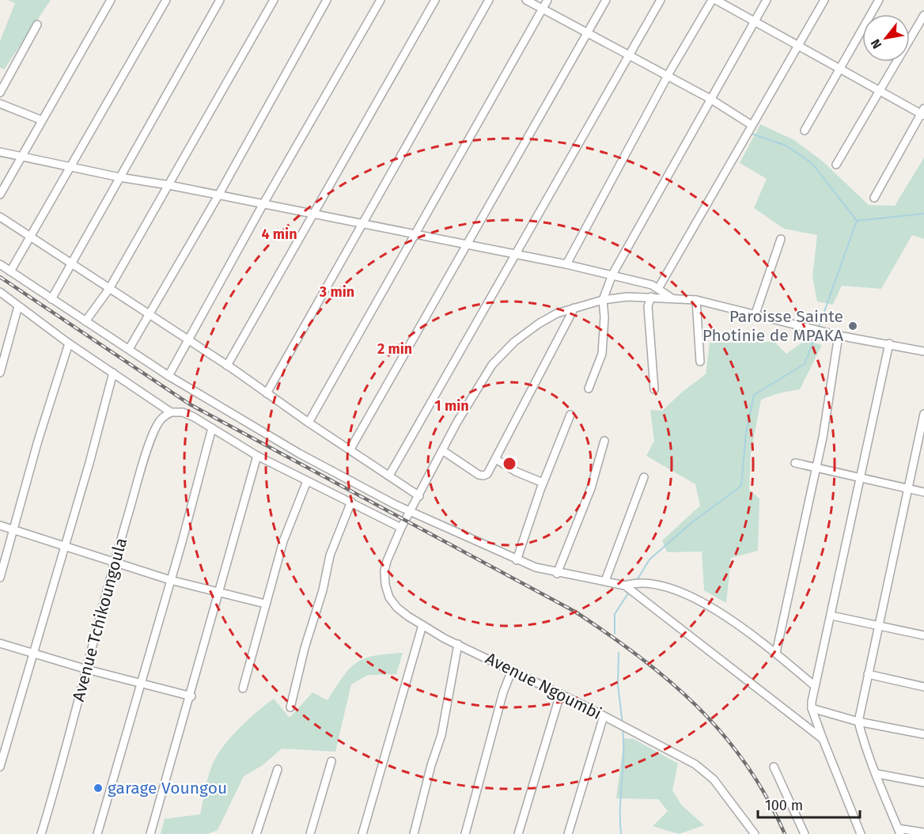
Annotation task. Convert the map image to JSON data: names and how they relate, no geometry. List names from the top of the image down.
{
  "streets": {
    "street": ["Avenue Tchikoungoula", "Avenue Ngoumbi"]
  },
  "places": ["Paroisse Sainte Photinie de MPAKA", "garage Voungou"],
  "scale_bar": "100 m",
  "north": "bottom left",
  "rings": [
    "4 min",
    "3 min",
    "2 min",
    "1 min"
  ]
}
